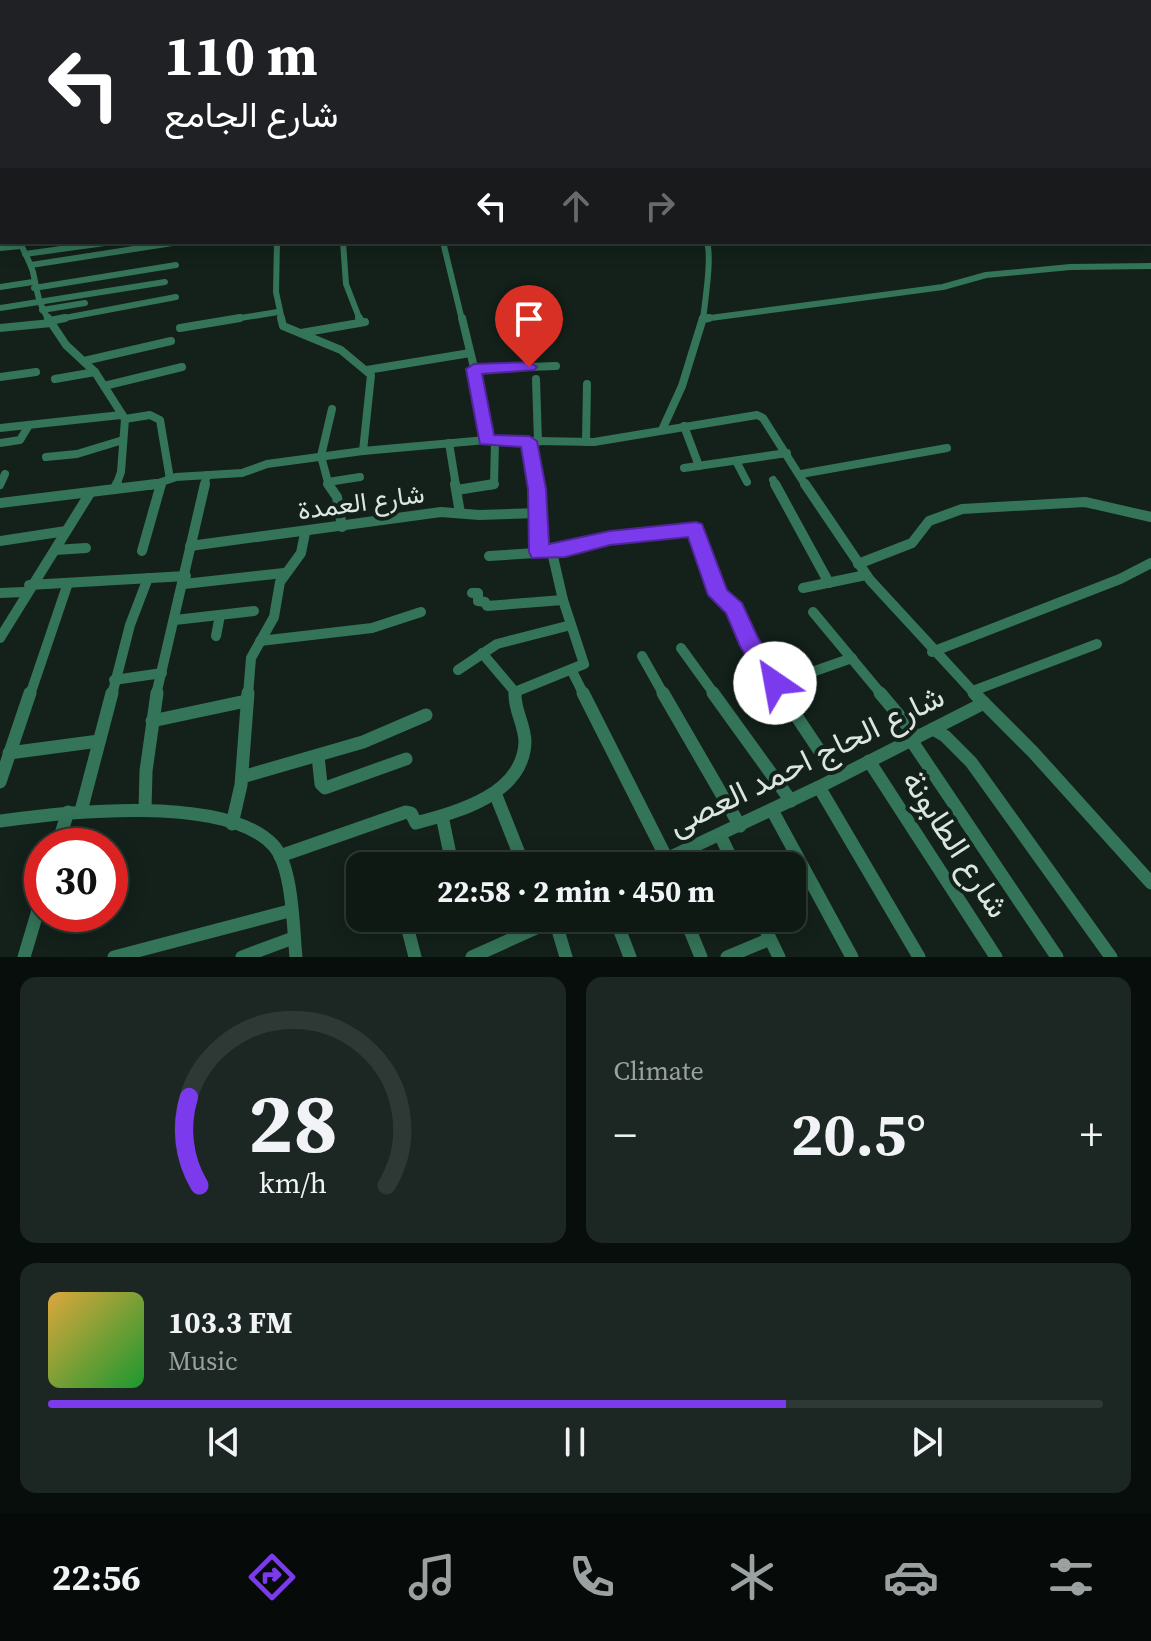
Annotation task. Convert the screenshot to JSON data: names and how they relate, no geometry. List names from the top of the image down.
{
  "streets": {
    "street": ["شارع العمدة", "شارع الحاج احمد العصى", "شارع الطابونة"]
  },
  "crossings": [
    ["شارع الحاج احمد العصى", "شارع الطابونة"]
  ],
  "page": {
    "turn": ["110 m", "شارع الجامع"],
    "limit": "30",
    "trip": "22:58 · 2 min · 450 m",
    "tile": "Climate",
    "heat": ["−", "20.5°", "+"],
    "song": ["103.3 FM", "Music"],
    "tabs": "22:56",
    "gauge": ["28", "km/h"]
  }
}
